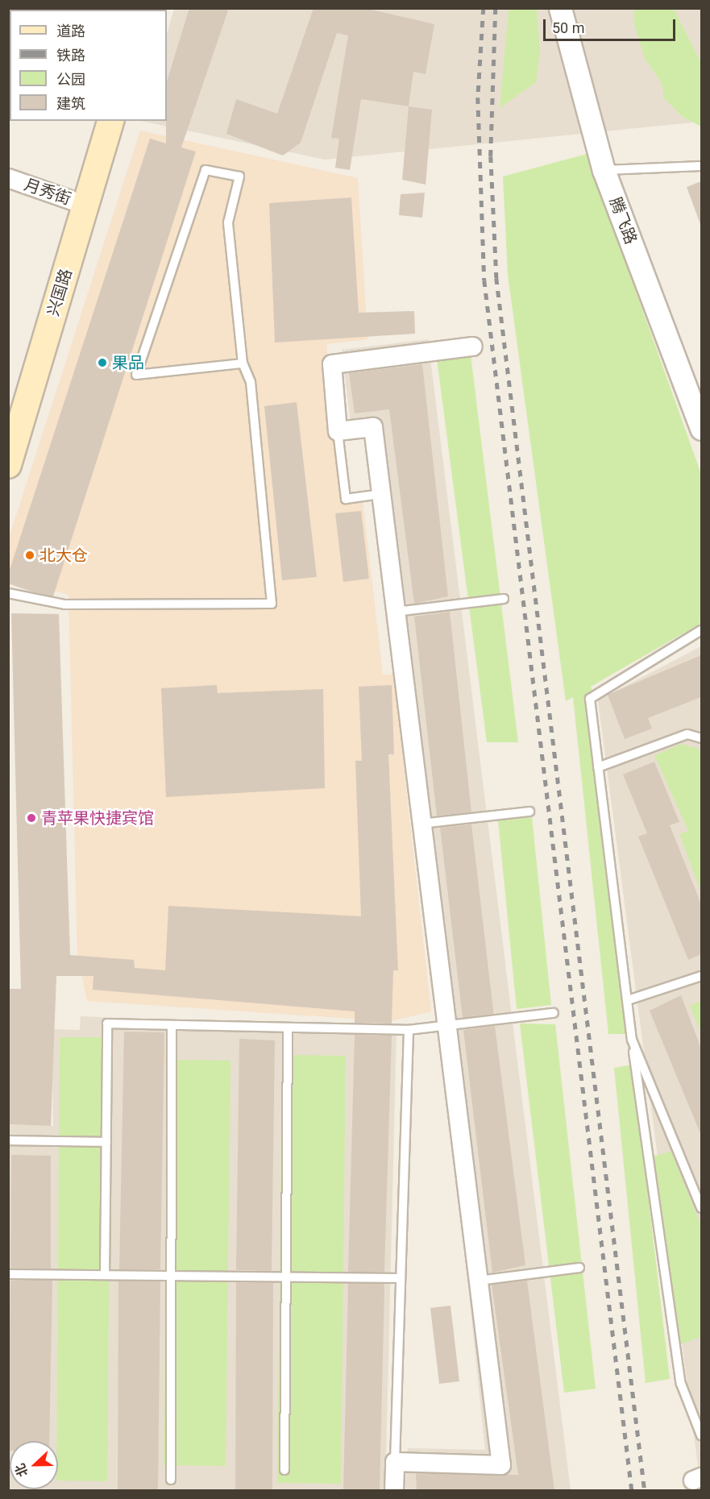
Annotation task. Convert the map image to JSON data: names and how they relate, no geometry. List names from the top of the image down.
{
  "streets": {
    "main road": ["兴国路"],
    "street": ["月秀街", "腾飞路"]
  },
  "crossings": [
    ["月秀街", "兴国路"]
  ],
  "places": ["果品", "北大仓", "青苹果快捷宾馆"],
  "legend": [
    "道路",
    "铁路",
    "公园",
    "建筑"
  ],
  "scale_bar": "50 m",
  "north": "left"
}
